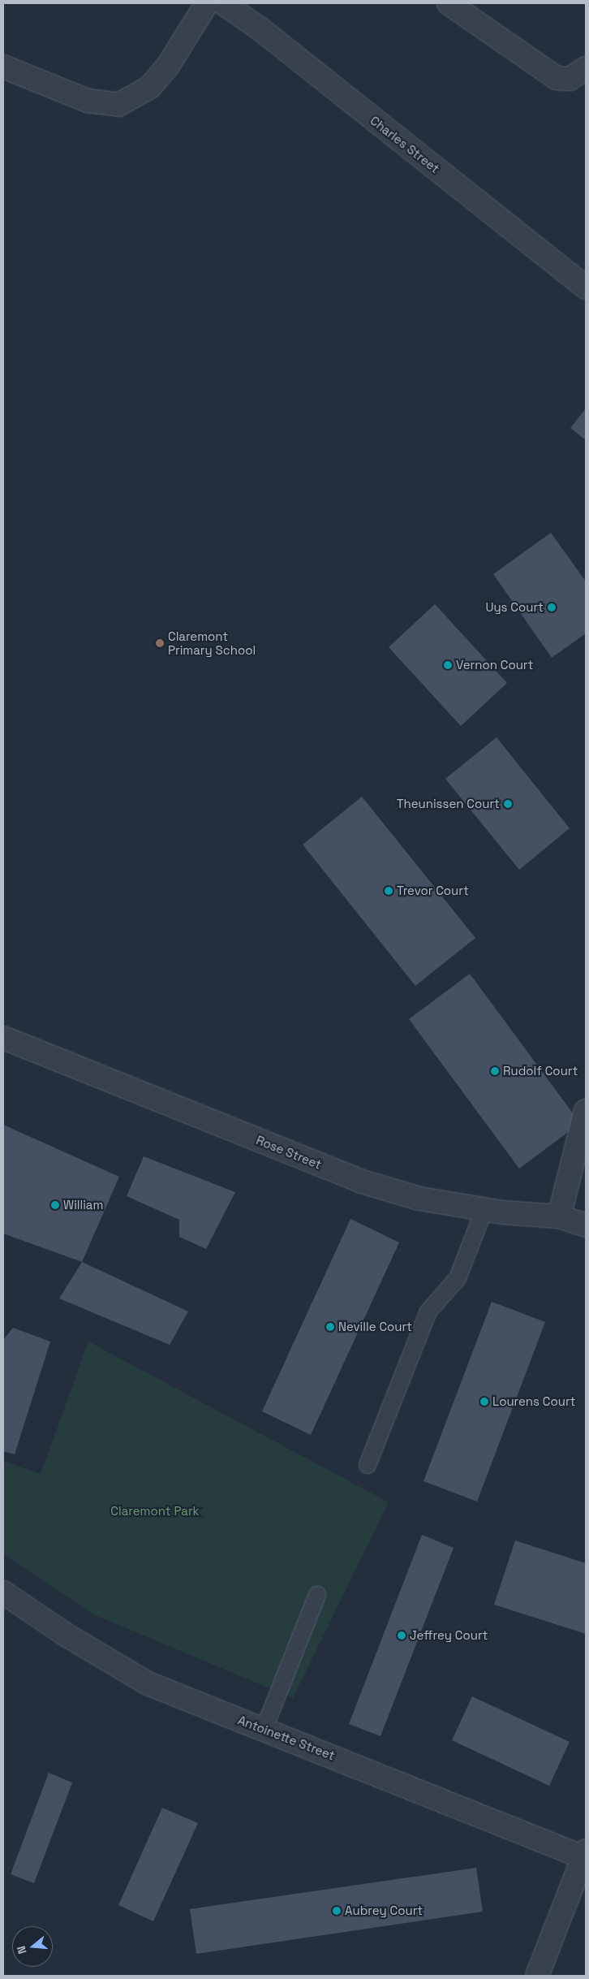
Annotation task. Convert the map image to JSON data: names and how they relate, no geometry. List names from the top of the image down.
{
  "streets": {
    "street": ["Charles Street", "Rose Street", "Antoinette Street"]
  },
  "parks": ["Claremont Park"],
  "places": [
    "Uys Court",
    "Claremont Primary School",
    "Vernon Court",
    "Theunissen Court",
    "Trevor Court",
    "Rudolf Court",
    "William",
    "Neville Court",
    "Lourens Court",
    "Jeffrey Court",
    "Aubrey Court"
  ],
  "north": "left"
}
